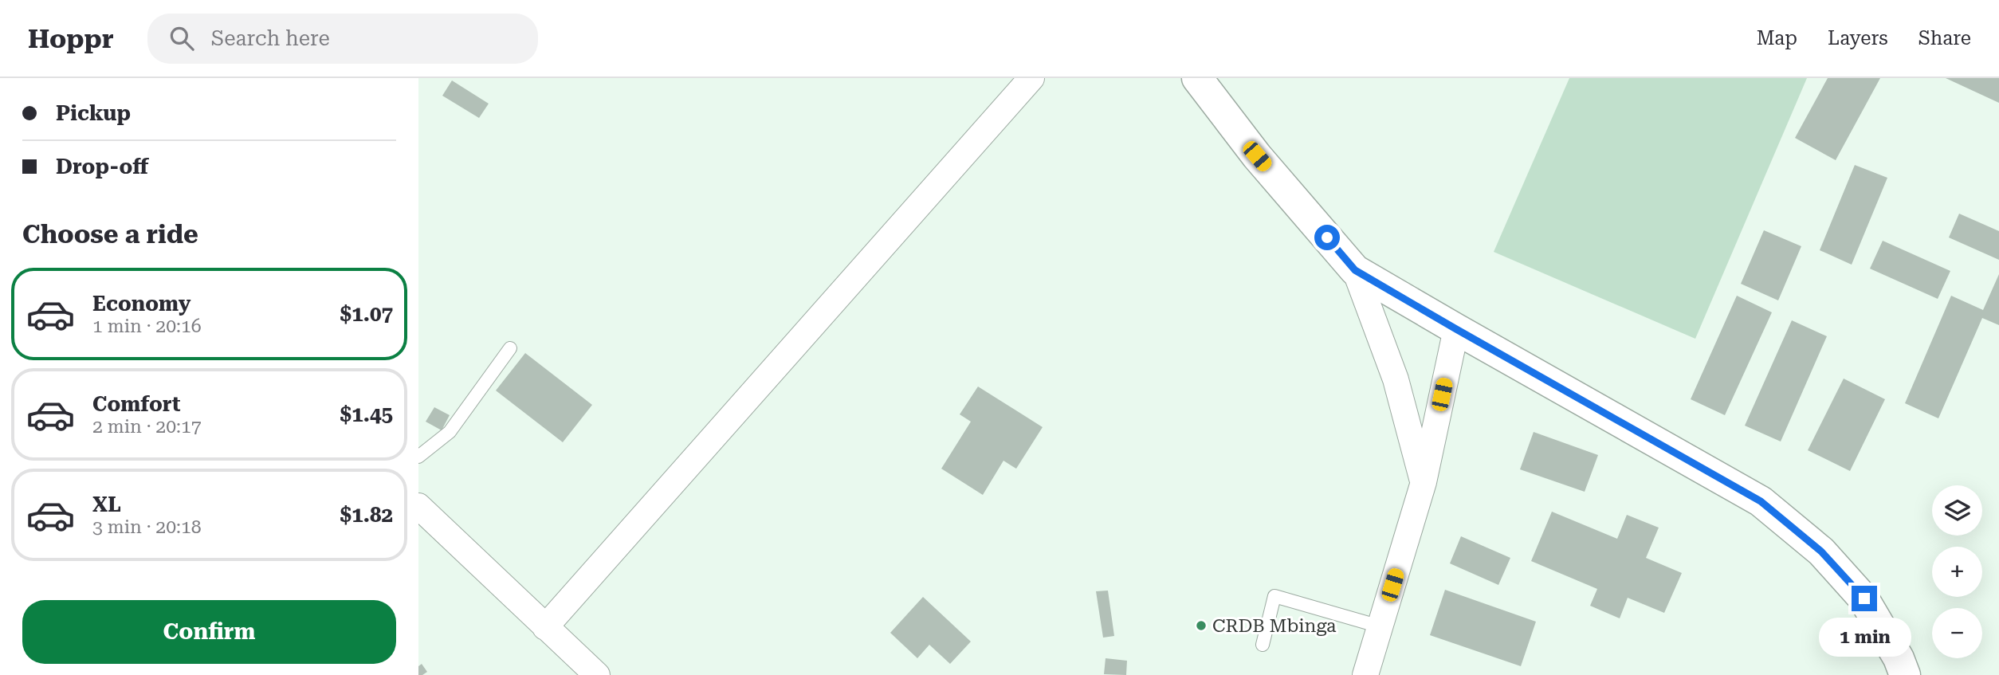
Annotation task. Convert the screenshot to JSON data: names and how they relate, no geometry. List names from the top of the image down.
{
  "places": ["CRDB Mbinga"],
  "page": {
    "header": "Hoppr",
    "search": "Search here",
    "nav": ["Map", "Layers", "Share"],
    "banner": ["Pickup", "Drop-off"],
    "heading": "Choose a ride",
    "list": [
      {
        "name": "Economy",
        "note": "1 min · 20:16",
        "value": "$1.07"
      },
      {
        "name": "Comfort",
        "note": "2 min · 20:17",
        "value": "$1.45"
      },
      {
        "name": "XL",
        "note": "3 min · 20:18",
        "value": "$1.82"
      }
    ],
    "map_buttons": ["+", "−"],
    "buttons": "Confirm",
    "bubble": "1 min"
  }
}
